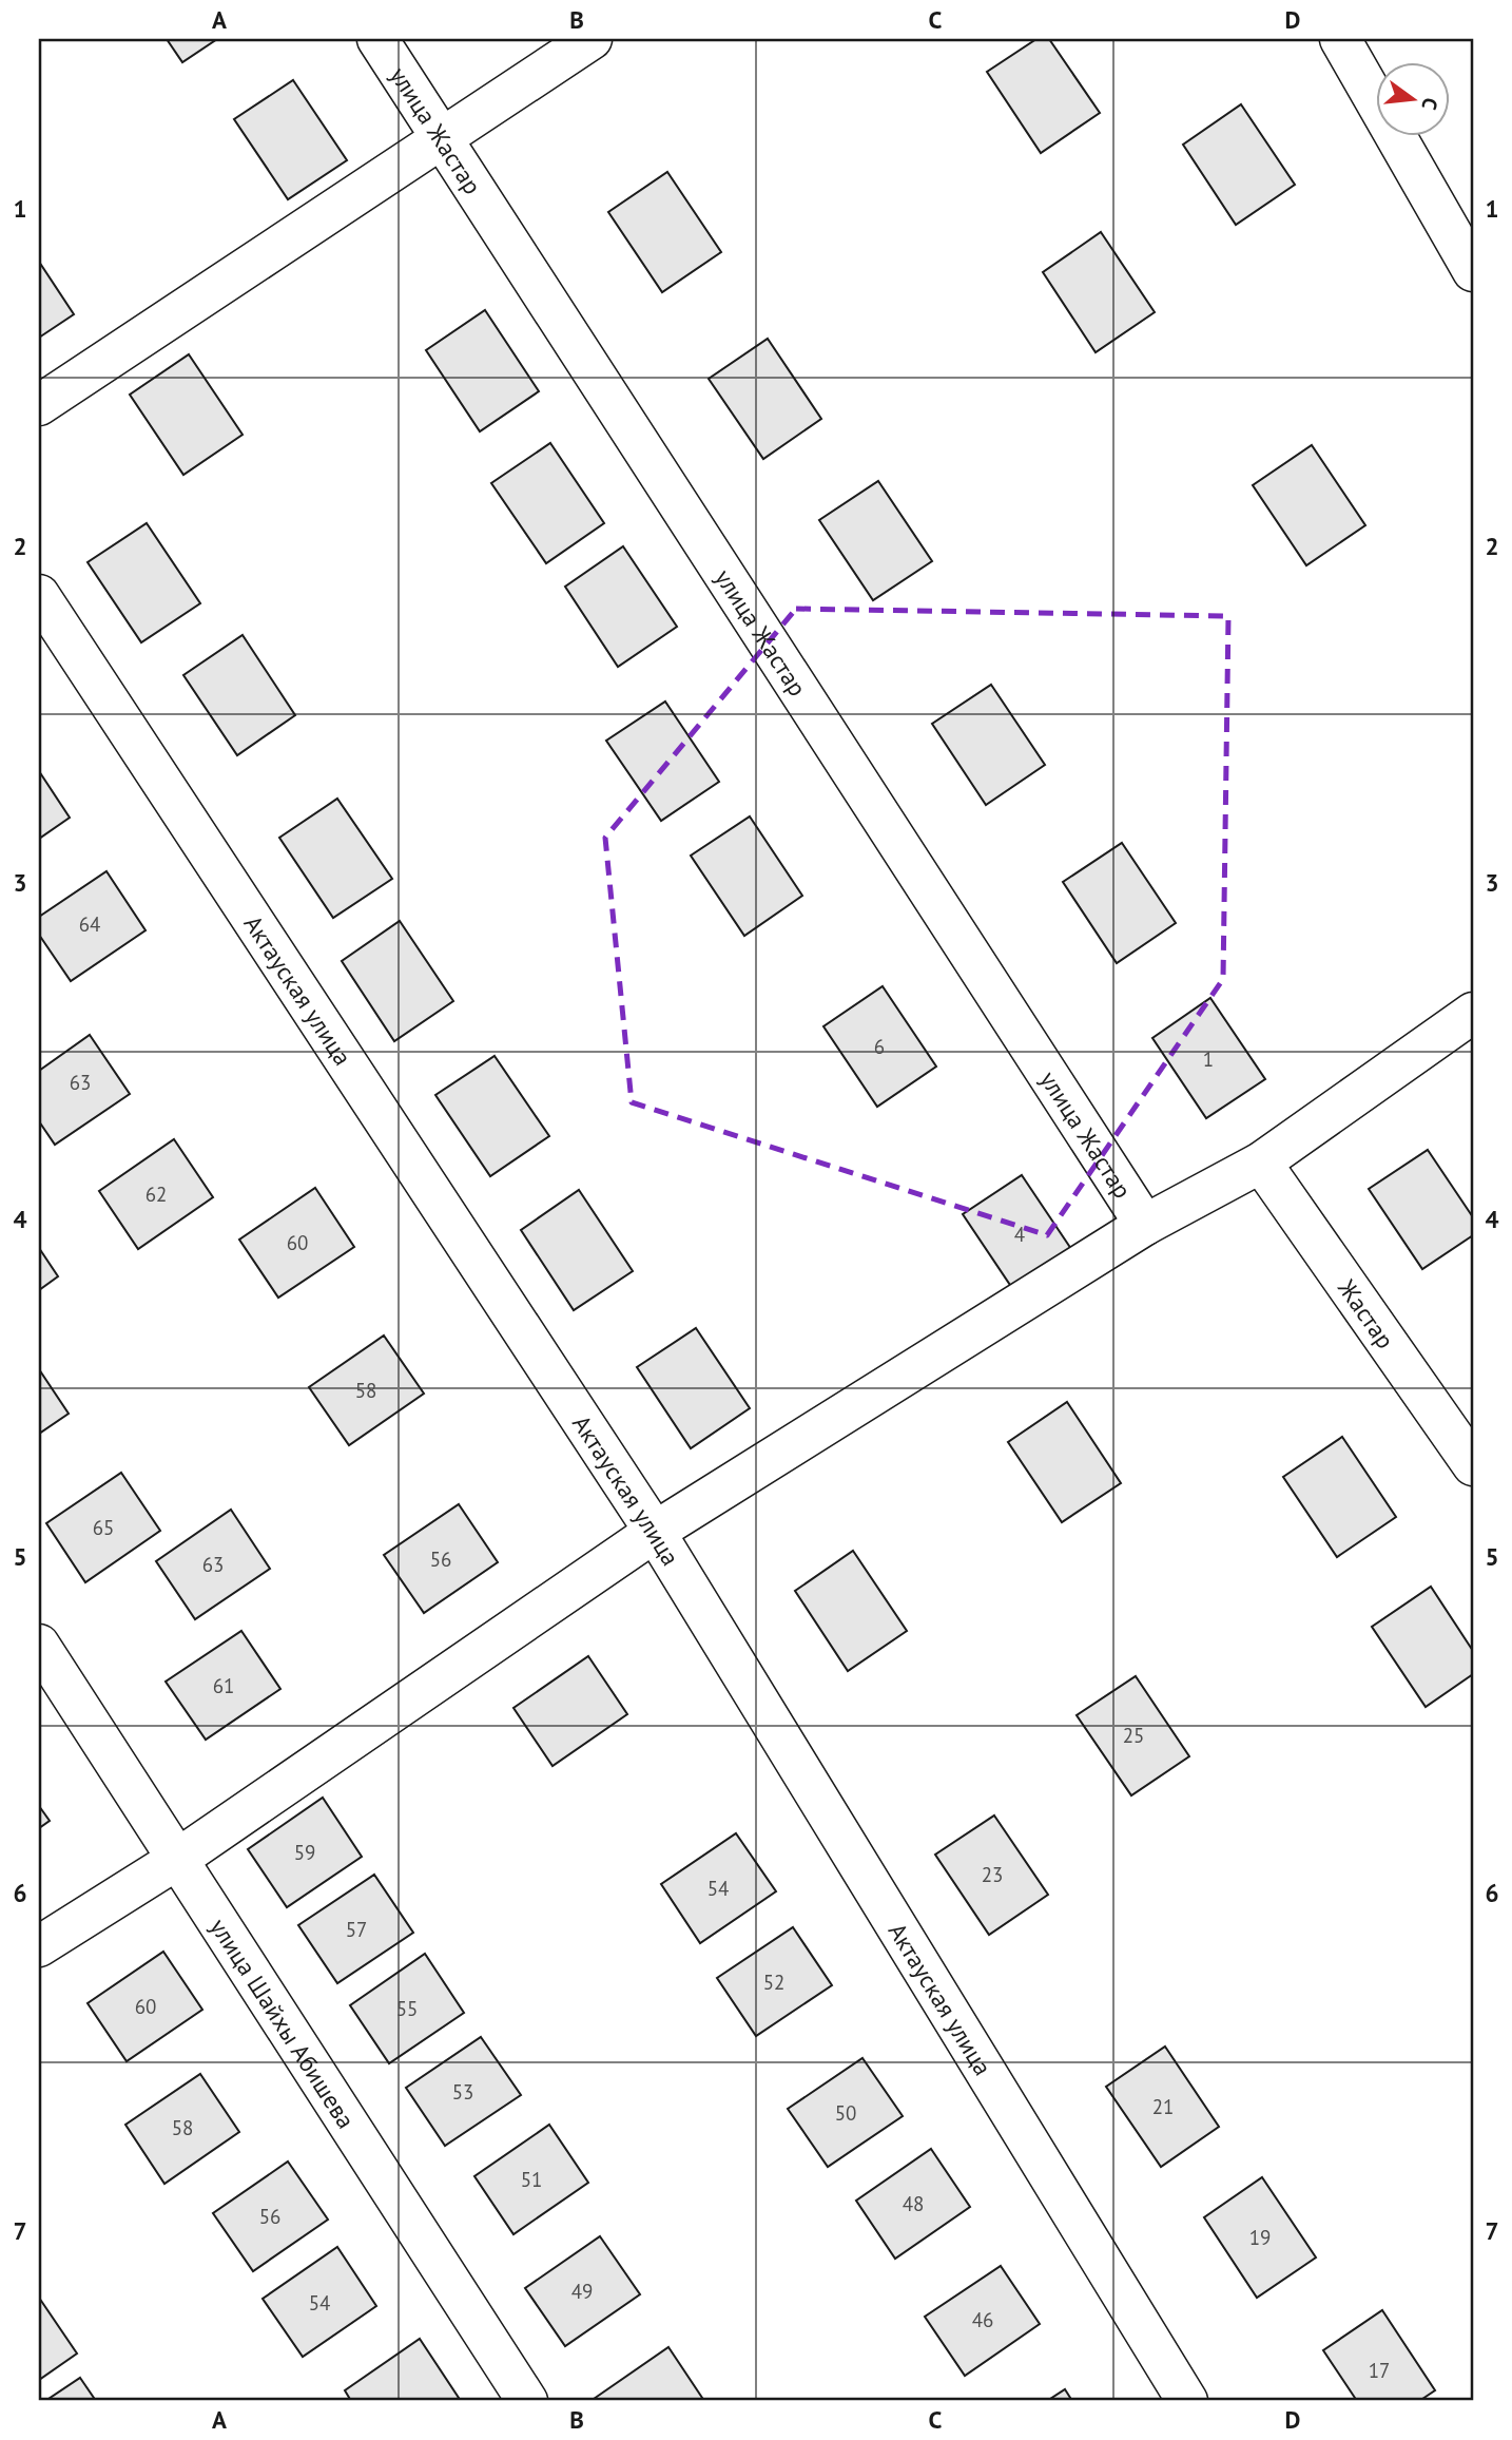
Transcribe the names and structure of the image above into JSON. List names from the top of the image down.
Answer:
{
  "streets": {
    "street": [
      "улица Жастар",
      "Актауская улица",
      "Жастар",
      "улица Шайхы Абишева"
    ]
  },
  "house_numbers": [
    "64",
    "6",
    "1",
    "63",
    "62",
    "4",
    "60",
    "58",
    "65",
    "56",
    "63",
    "61",
    "25",
    "59",
    "23",
    "54",
    "57",
    "52",
    "60",
    "55",
    "53",
    "21",
    "50",
    "58",
    "51",
    "48",
    "56",
    "19",
    "49",
    "54",
    "46",
    "17"
  ],
  "north": "right",
  "grid": {
    "columns": [
      "A",
      "B",
      "C",
      "D"
    ],
    "rows": [
      "1",
      "2",
      "3",
      "4",
      "5",
      "6",
      "7"
    ]
  }
}
